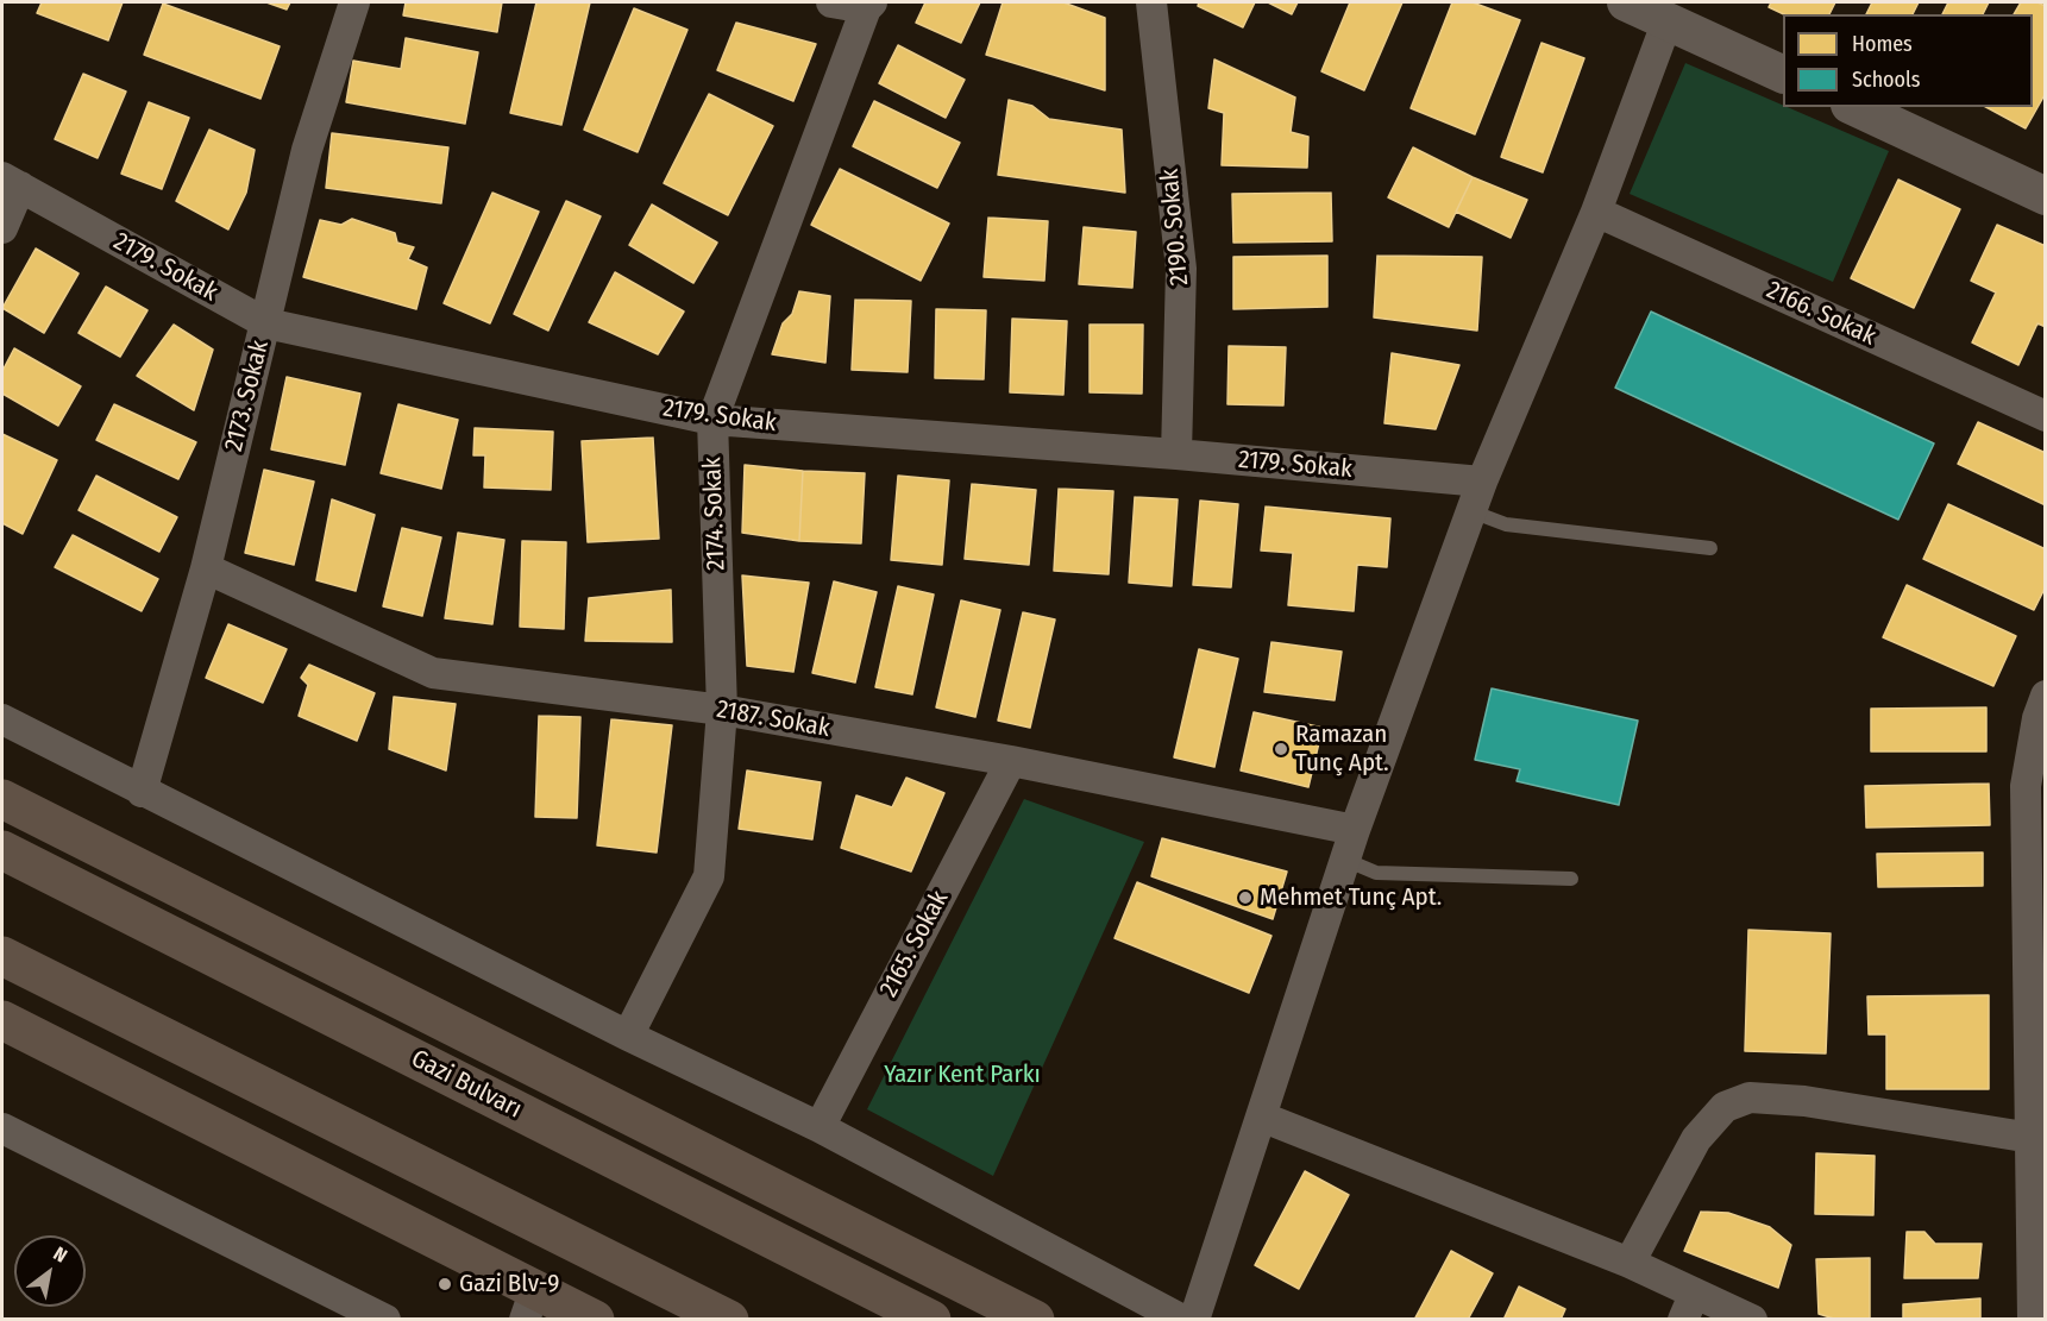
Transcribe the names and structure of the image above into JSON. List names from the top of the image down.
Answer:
{
  "streets": {
    "highway": ["Gazi Bulvarı"],
    "street": [
      "2190. Sokak",
      "2179. Sokak",
      "2166. Sokak",
      "2173. Sokak",
      "2174. Sokak",
      "2187. Sokak",
      "2165. Sokak"
    ]
  },
  "crossings": [
    ["2190. Sokak", "2179. Sokak"],
    ["2179. Sokak", "2173. Sokak"],
    ["2179. Sokak", "2174. Sokak"],
    ["2173. Sokak", "2187. Sokak"],
    ["2174. Sokak", "2187. Sokak"],
    ["2187. Sokak", "2165. Sokak"]
  ],
  "parks": ["Yazır Kent Parkı"],
  "places": ["Ramazan Tunç Apt.", "Mehmet Tunç Apt.", "Gazi̇ Blv-9"],
  "legend": ["Homes", "Schools"],
  "north": "top right"
}
